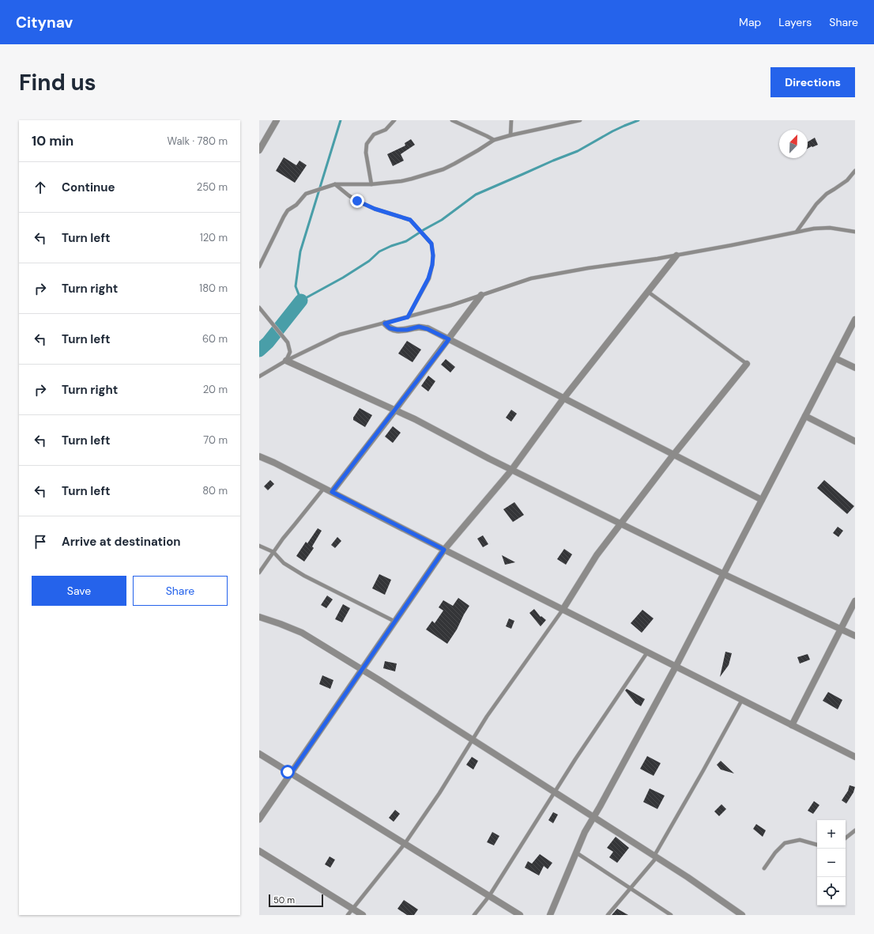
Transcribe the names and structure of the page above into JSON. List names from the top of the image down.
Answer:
{
  "scale_bar": "50 m",
  "north": "top right",
  "page": {
    "header": "Citynav",
    "nav": ["Map", "Layers", "Share"],
    "buttons": [
      "Directions",
      ["Save", "Share"]
    ],
    "title": "Find us",
    "heading": ["10 min", "Walk · 780 m"],
    "list": [
      ["Continue", "250 m"],
      ["Turn left", "120 m"],
      ["Turn right", "180 m"],
      ["Turn left", "60 m"],
      ["Turn right", "20 m"],
      ["Turn left", "70 m"],
      ["Turn left", "80 m"],
      "Arrive at destination"
    ],
    "map_buttons": ["+", "−"],
    "scale": "50 m"
  }
}
